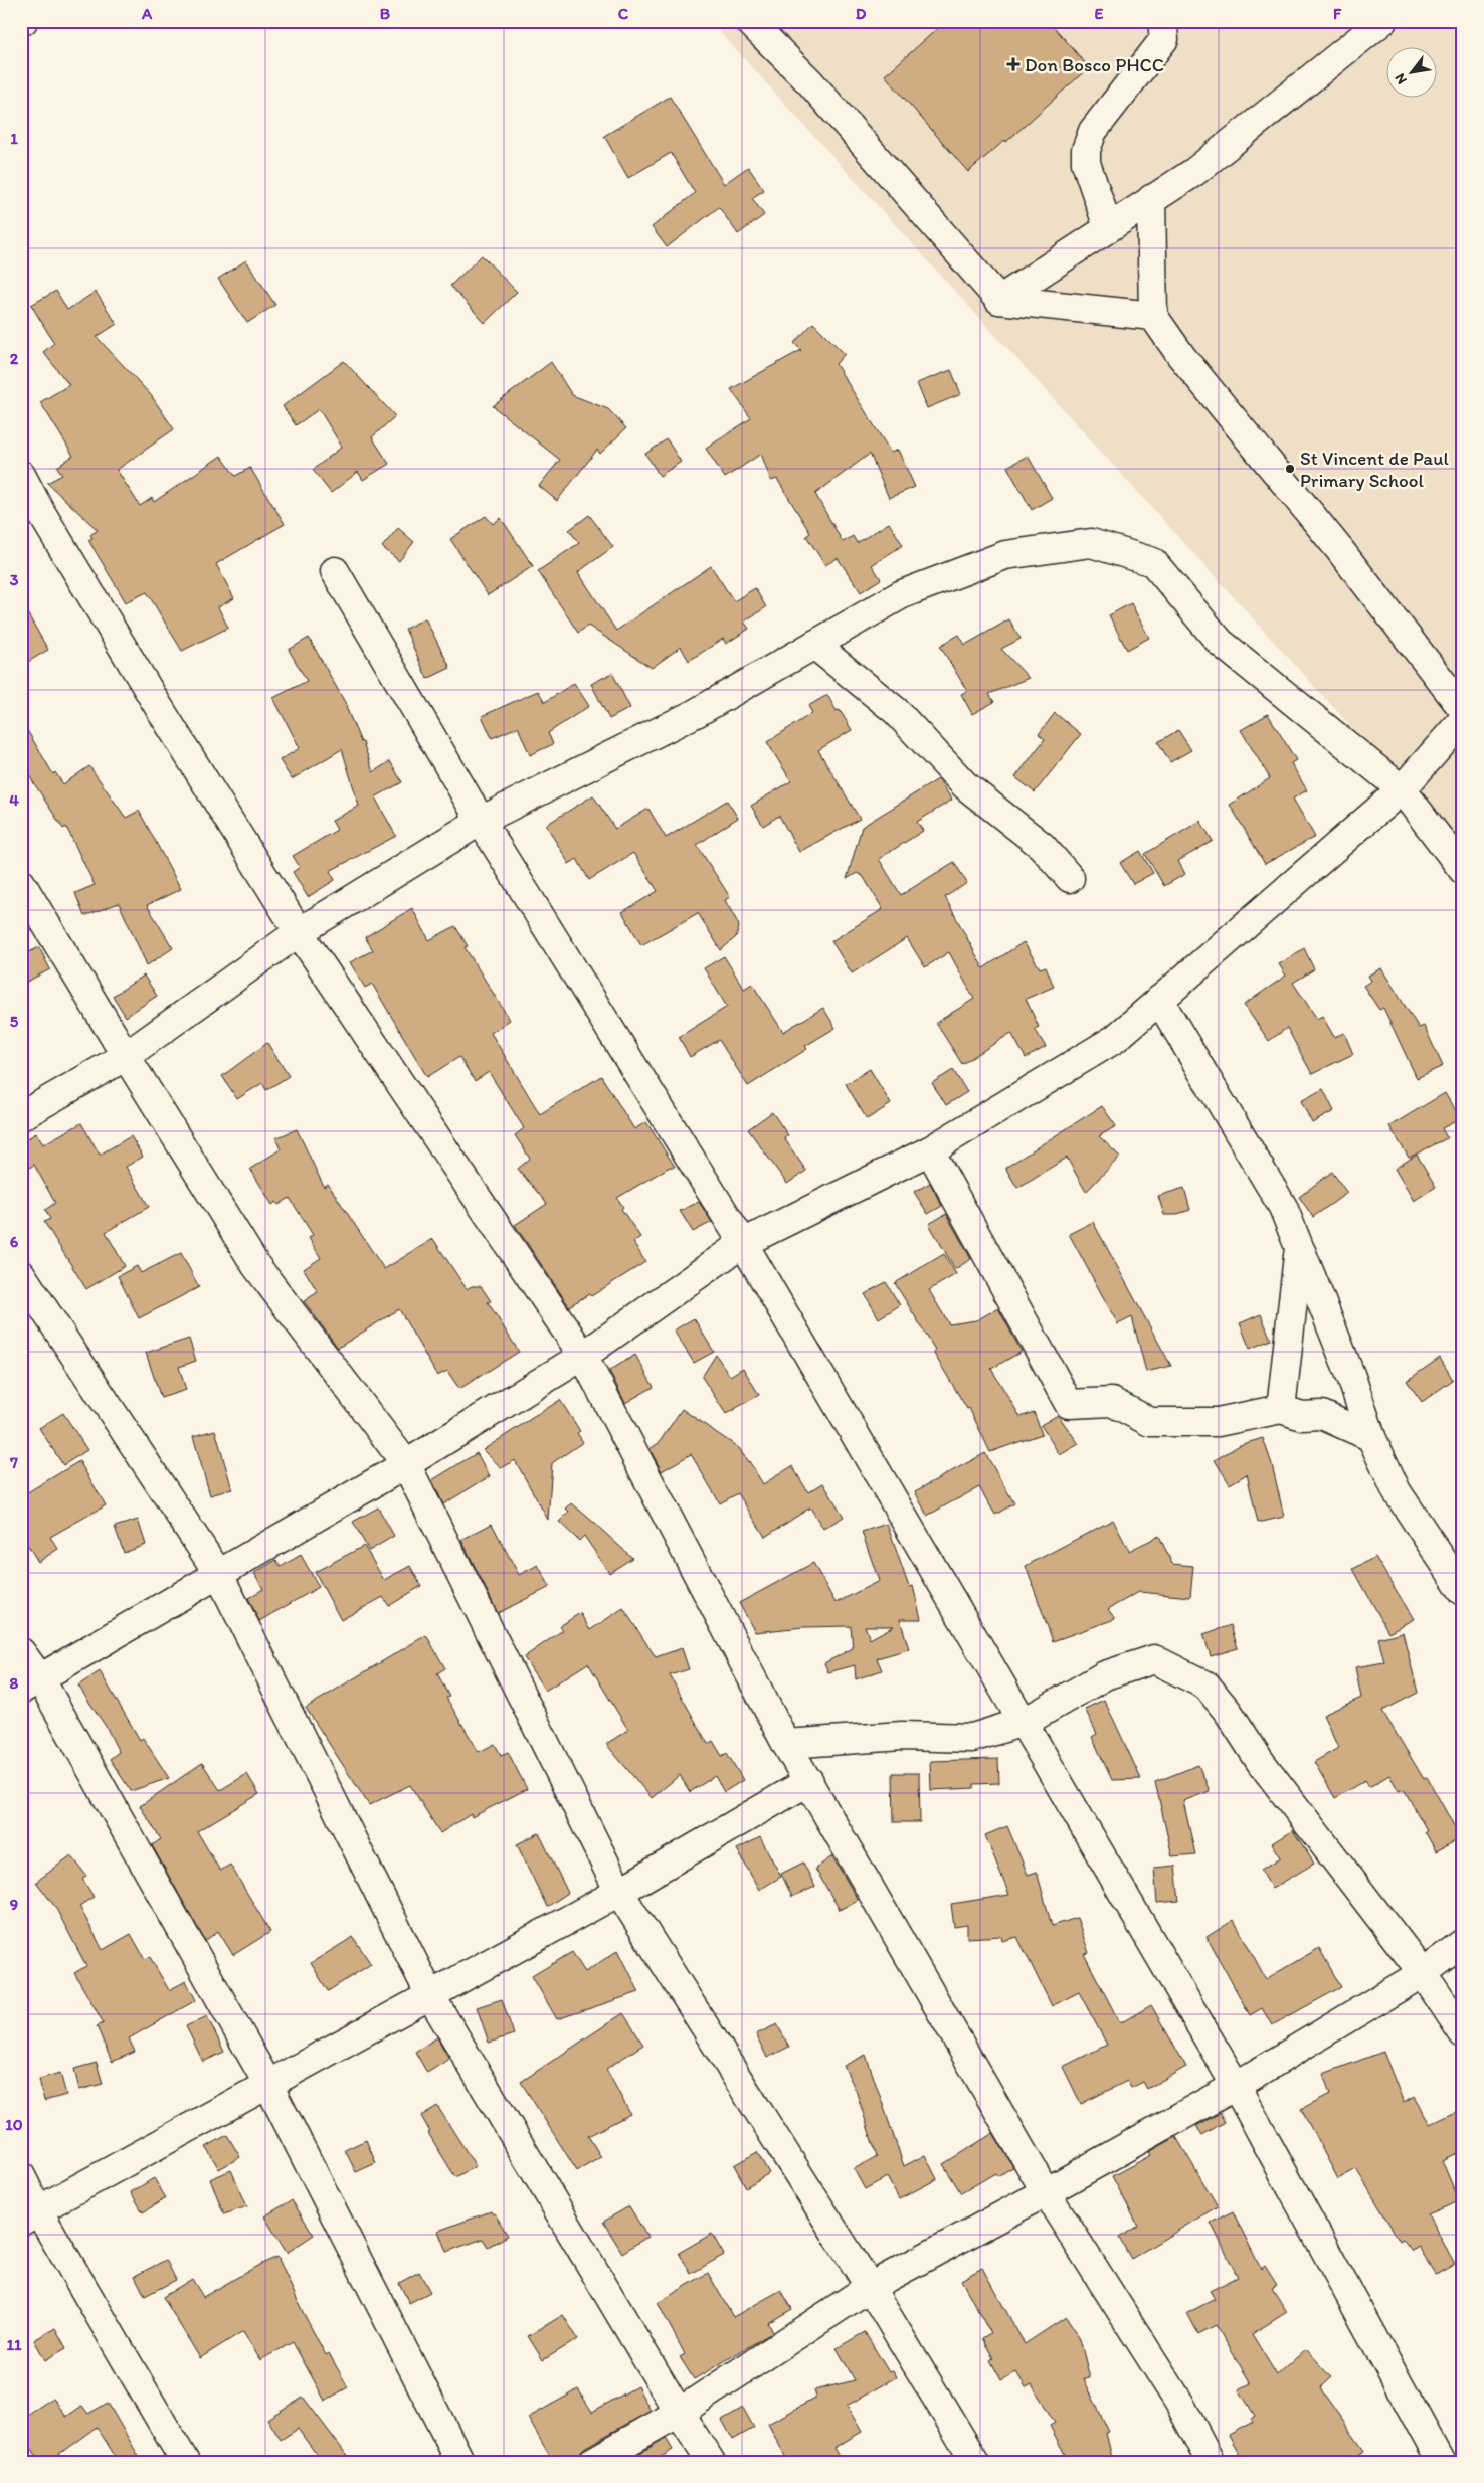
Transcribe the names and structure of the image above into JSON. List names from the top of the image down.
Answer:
{
  "places": {
    "health": ["Don Bosco PHCC"],
    "other": ["St Vincent de Paul Primary School"]
  },
  "north": "bottom left",
  "grid": {
    "columns": [
      "A",
      "B",
      "C",
      "D",
      "E",
      "F"
    ],
    "rows": [
      "1",
      "2",
      "3",
      "4",
      "5",
      "6",
      "7",
      "8",
      "9",
      "10",
      "11"
    ]
  }
}
